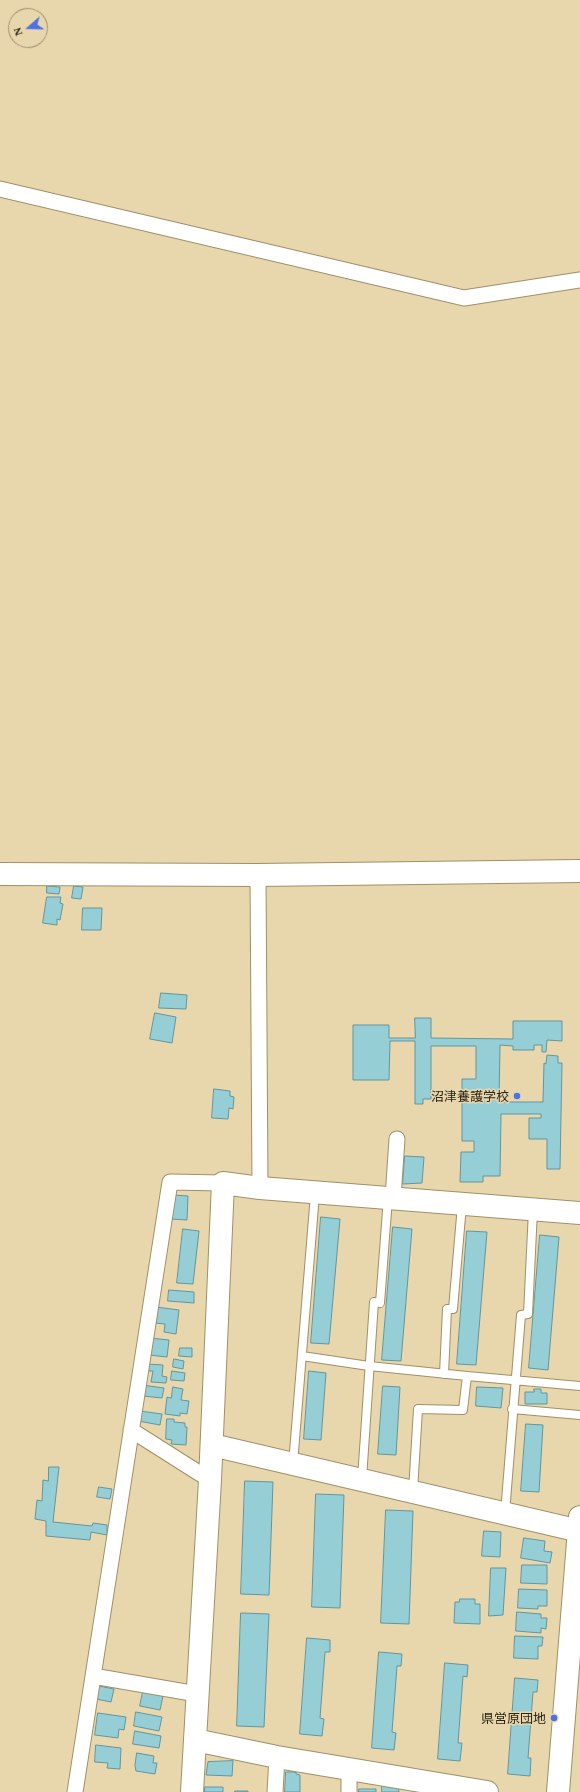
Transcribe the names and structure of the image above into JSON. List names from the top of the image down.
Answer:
{
  "places": ["沼津養護学校", "県営原団地"],
  "north": "left"
}
